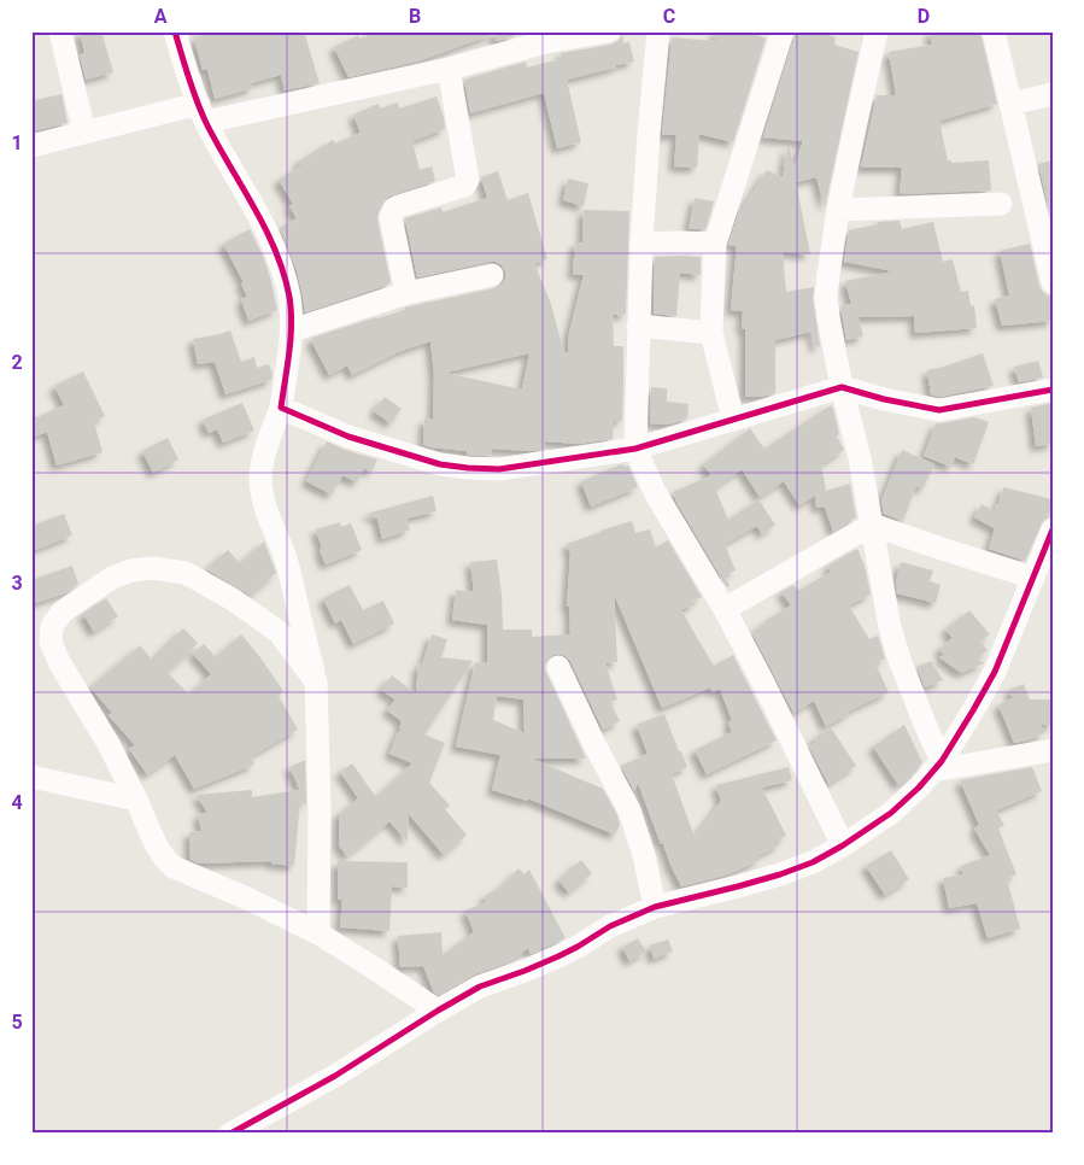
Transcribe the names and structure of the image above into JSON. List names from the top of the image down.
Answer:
{
  "grid": {
    "columns": [
      "A",
      "B",
      "C",
      "D"
    ],
    "rows": [
      "1",
      "2",
      "3",
      "4",
      "5"
    ]
  }
}
